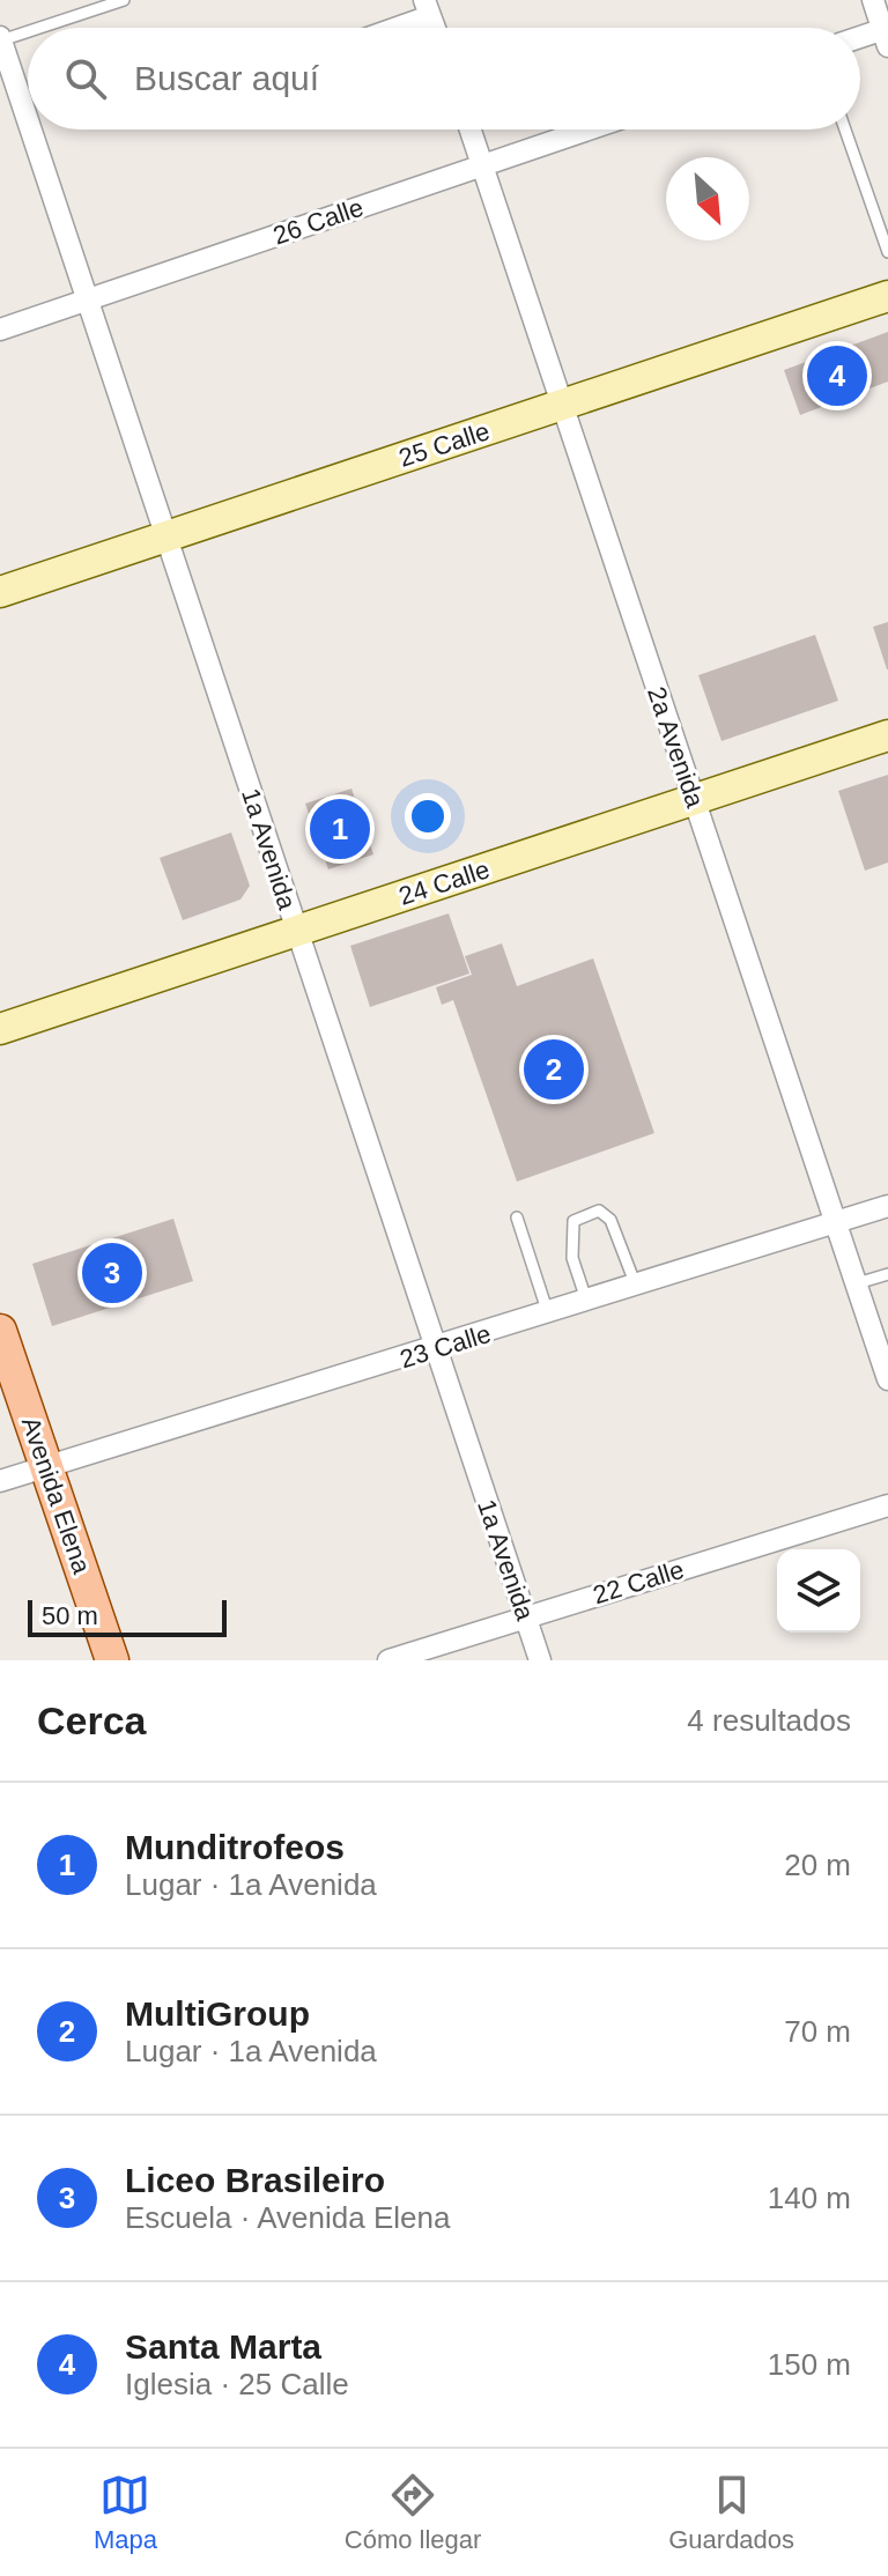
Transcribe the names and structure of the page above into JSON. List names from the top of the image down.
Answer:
{
  "streets": {
    "main road": ["25 Calle", "24 Calle", "Avenida Elena"],
    "street": [
      "26 Calle",
      "2a Avenida",
      "1a Avenida",
      "23 Calle",
      "22 Calle"
    ]
  },
  "crossings": [
    ["26 Calle", "2a Avenida"],
    ["26 Calle", "1a Avenida"],
    ["25 Calle", "2a Avenida"],
    ["25 Calle", "1a Avenida"],
    ["2a Avenida", "24 Calle"],
    ["2a Avenida", "23 Calle"],
    ["1a Avenida", "24 Calle"],
    ["1a Avenida", "23 Calle"],
    ["1a Avenida", "22 Calle"],
    ["23 Calle", "Avenida Elena"]
  ],
  "scale_bar": "50 m",
  "north": "bottom right",
  "page": {
    "search": "Buscar aquí",
    "pins": [
      "4",
      "1",
      "2",
      "3"
    ],
    "scale": "50 m",
    "heading": ["Cerca", "4 resultados"],
    "list": [
      {
        "mark": "1",
        "name": "Munditrofeos",
        "note": "Lugar · 1a Avenida",
        "value": "20 m"
      },
      {
        "mark": "2",
        "name": "MultiGroup",
        "note": "Lugar · 1a Avenida",
        "value": "70 m"
      },
      {
        "mark": "3",
        "name": "Liceo Brasileiro",
        "note": "Escuela · Avenida Elena",
        "value": "140 m"
      },
      {
        "mark": "4",
        "name": "Santa Marta",
        "note": "Iglesia · 25 Calle",
        "value": "150 m"
      }
    ],
    "nav": ["Mapa", "Cómo llegar", "Guardados"]
  }
}
